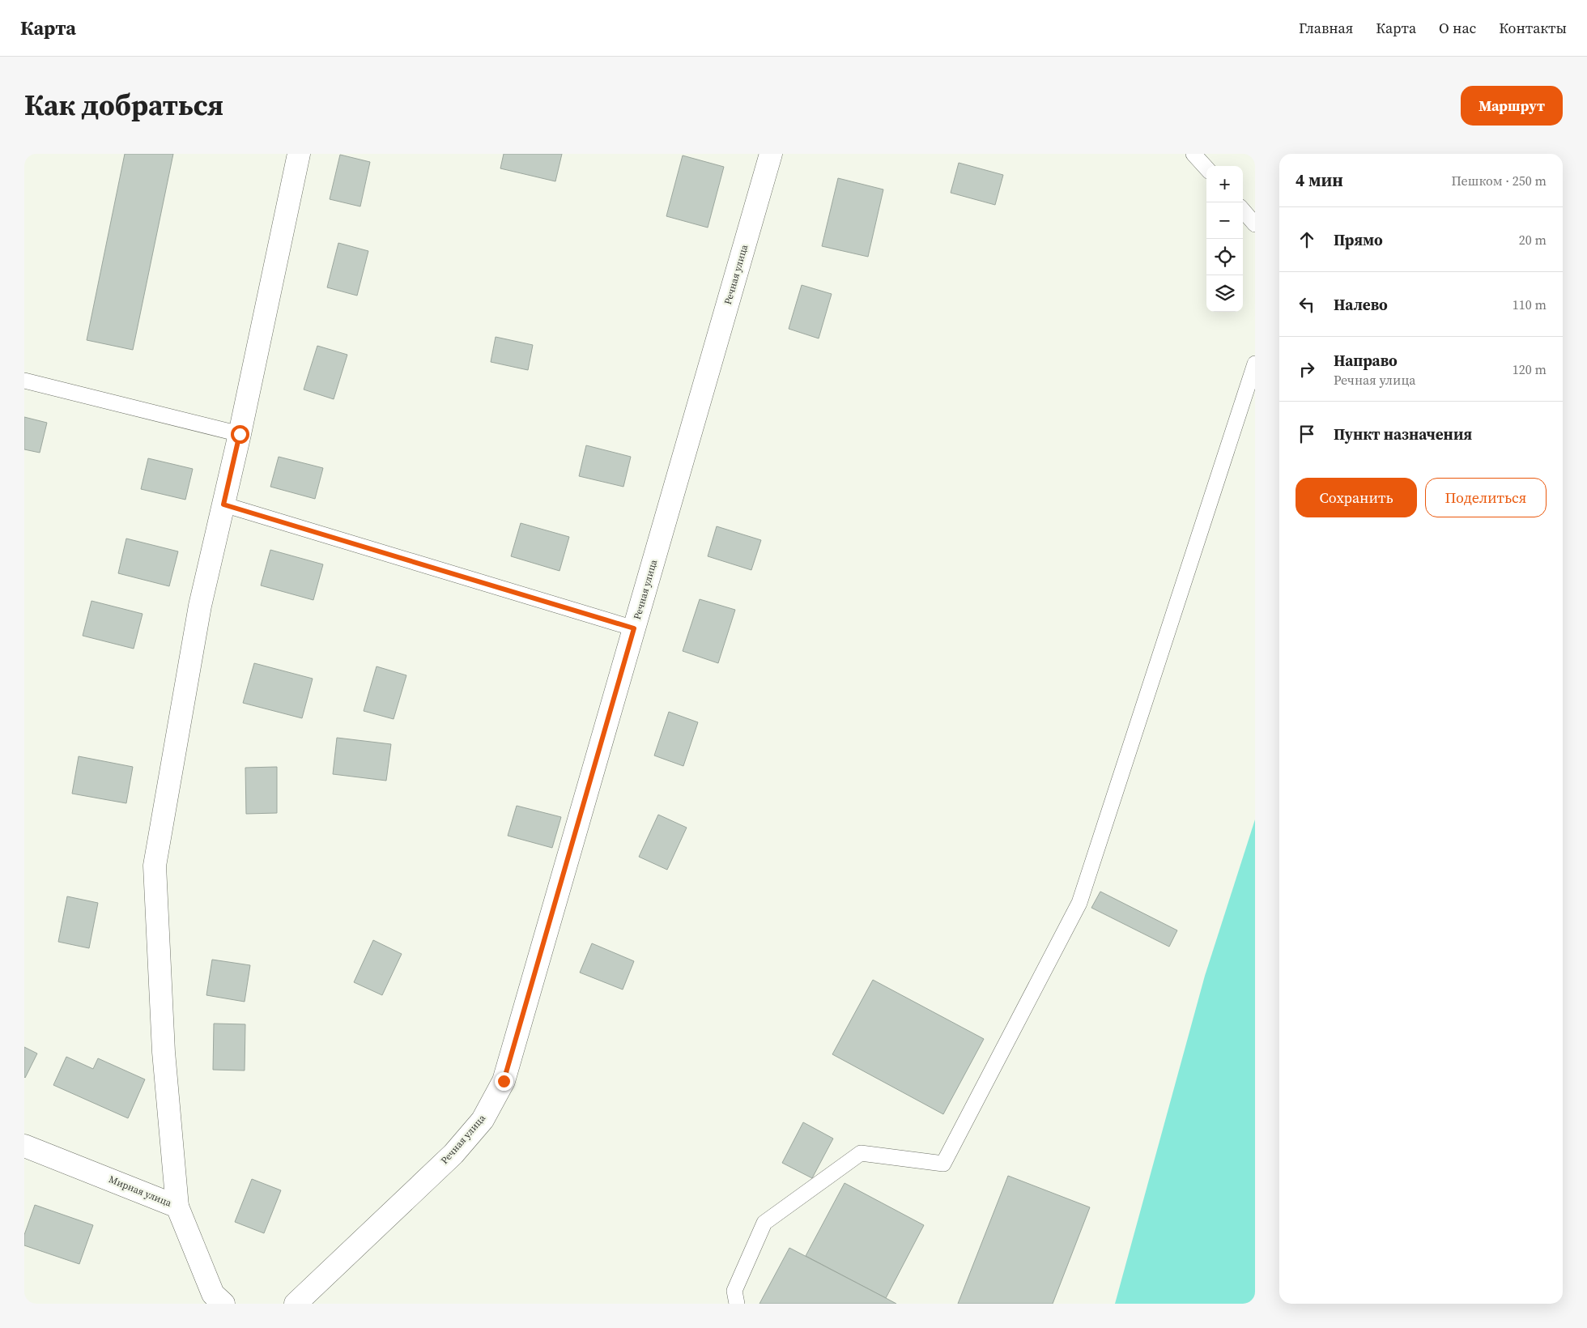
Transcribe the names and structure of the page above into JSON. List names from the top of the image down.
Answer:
{
  "streets": {
    "street": ["Речная улица", "Мирная улица"]
  },
  "page": {
    "header": "Карта",
    "nav": [
      "Главная",
      "Карта",
      "О нас",
      "Контакты"
    ],
    "title": "Как добраться",
    "buttons": [
      "Маршрут",
      ["Сохранить", "Поделиться"]
    ],
    "heading": ["4 мин", "Пешком · 250 m"],
    "map_buttons": ["+", "−"],
    "list": [
      ["Прямо", "20 m"],
      ["Налево", "110 m"],
      ["Направо", "Речная улица", "120 m"],
      "Пункт назначения"
    ]
  }
}
